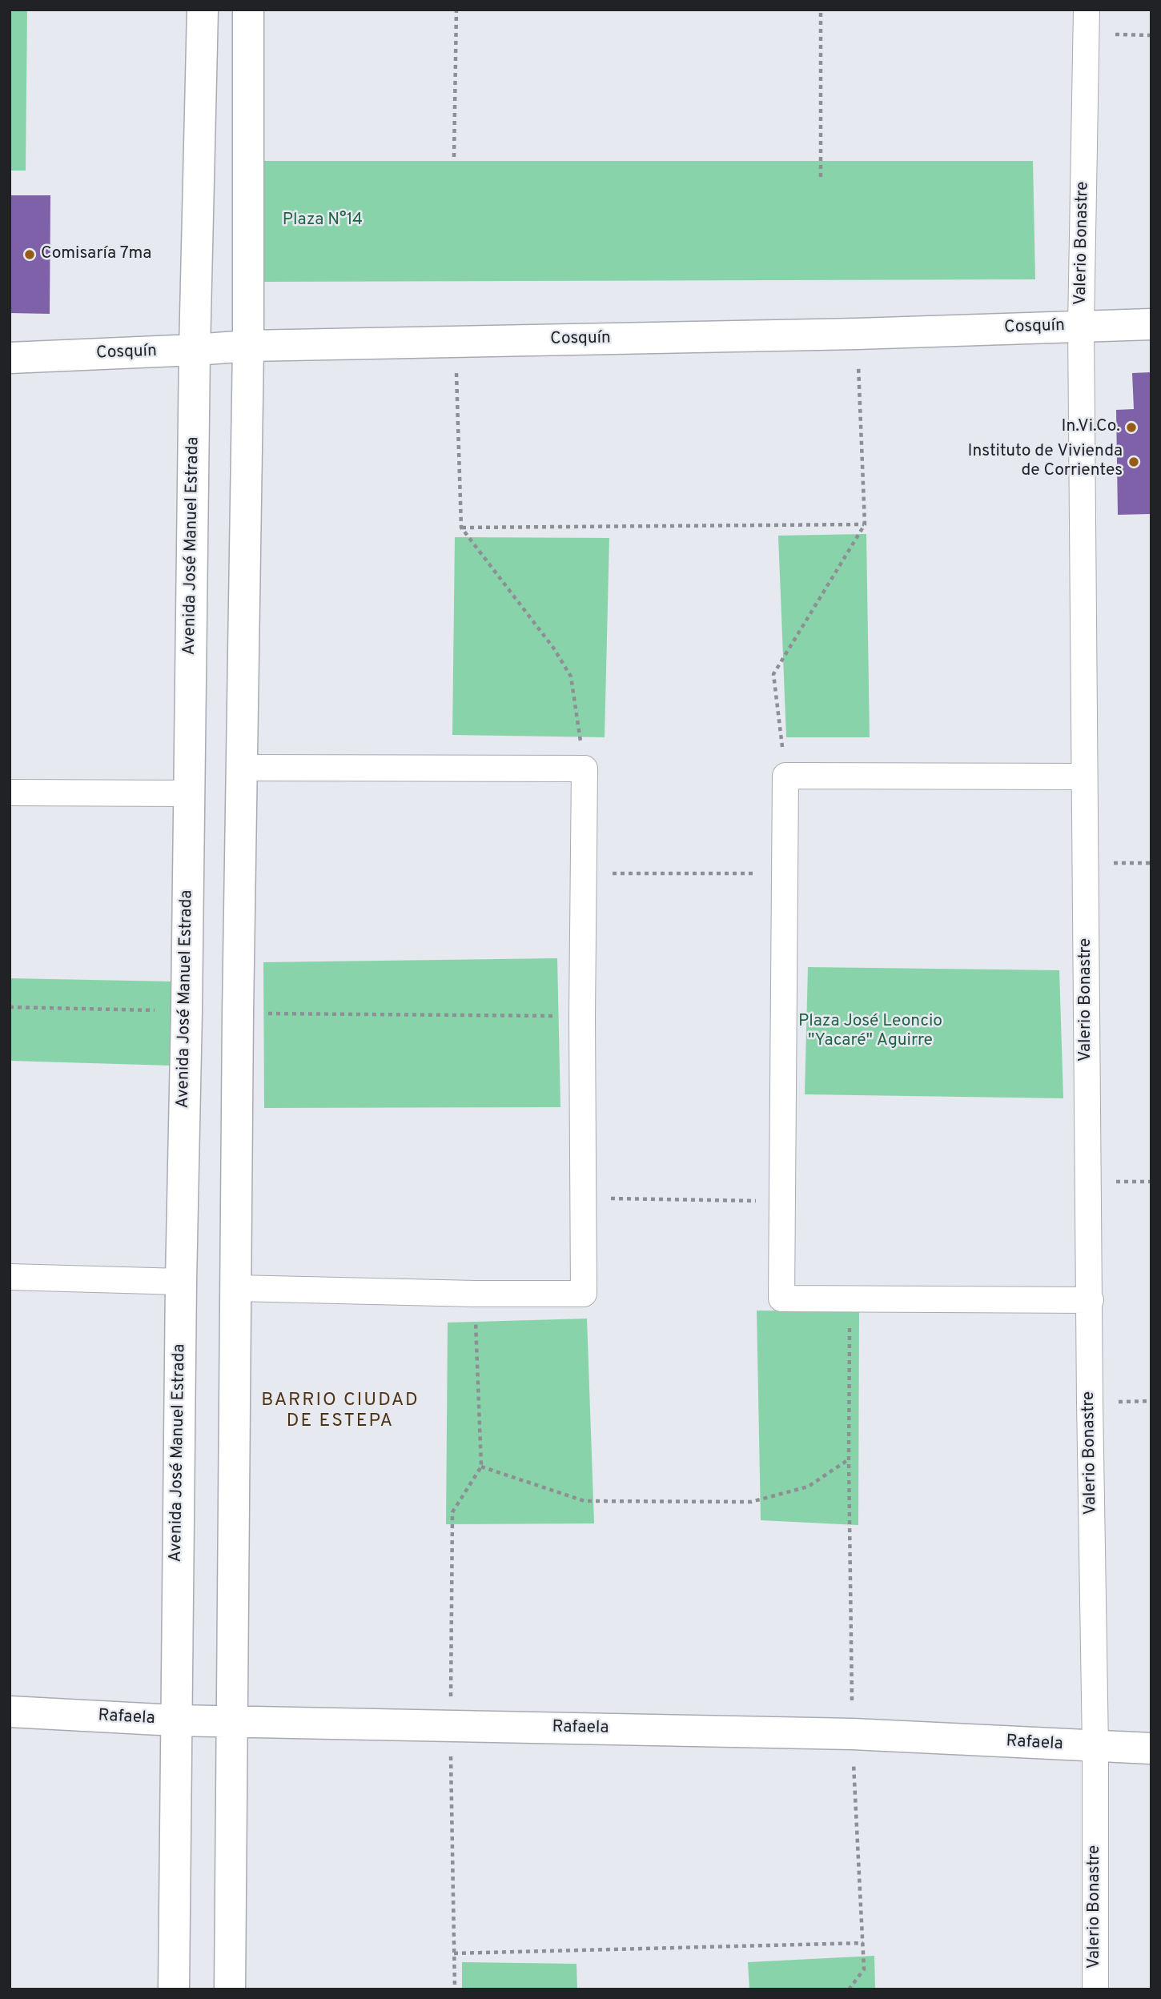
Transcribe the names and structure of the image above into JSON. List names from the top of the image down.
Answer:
{
  "streets": {
    "main road": ["Cosquín", "Avenida José Manuel Estrada", "Rafaela"],
    "street": ["Valerio Bonastre"]
  },
  "crossings": [
    ["Valerio Bonastre", "Cosquín"],
    ["Valerio Bonastre", "Rafaela"],
    ["Cosquín", "Avenida José Manuel Estrada"],
    ["Avenida José Manuel Estrada", "Rafaela"]
  ],
  "districts": ["BARRIO CIUDAD DE ESTEPA"],
  "parks": ["Plaza N°14", "Plaza José Leoncio \"Yacaré\" Aguirre"],
  "places": ["Comisaría 7ma", "In.Vi.Co.", "Instituto de Vivienda de Corrientes"]
}
